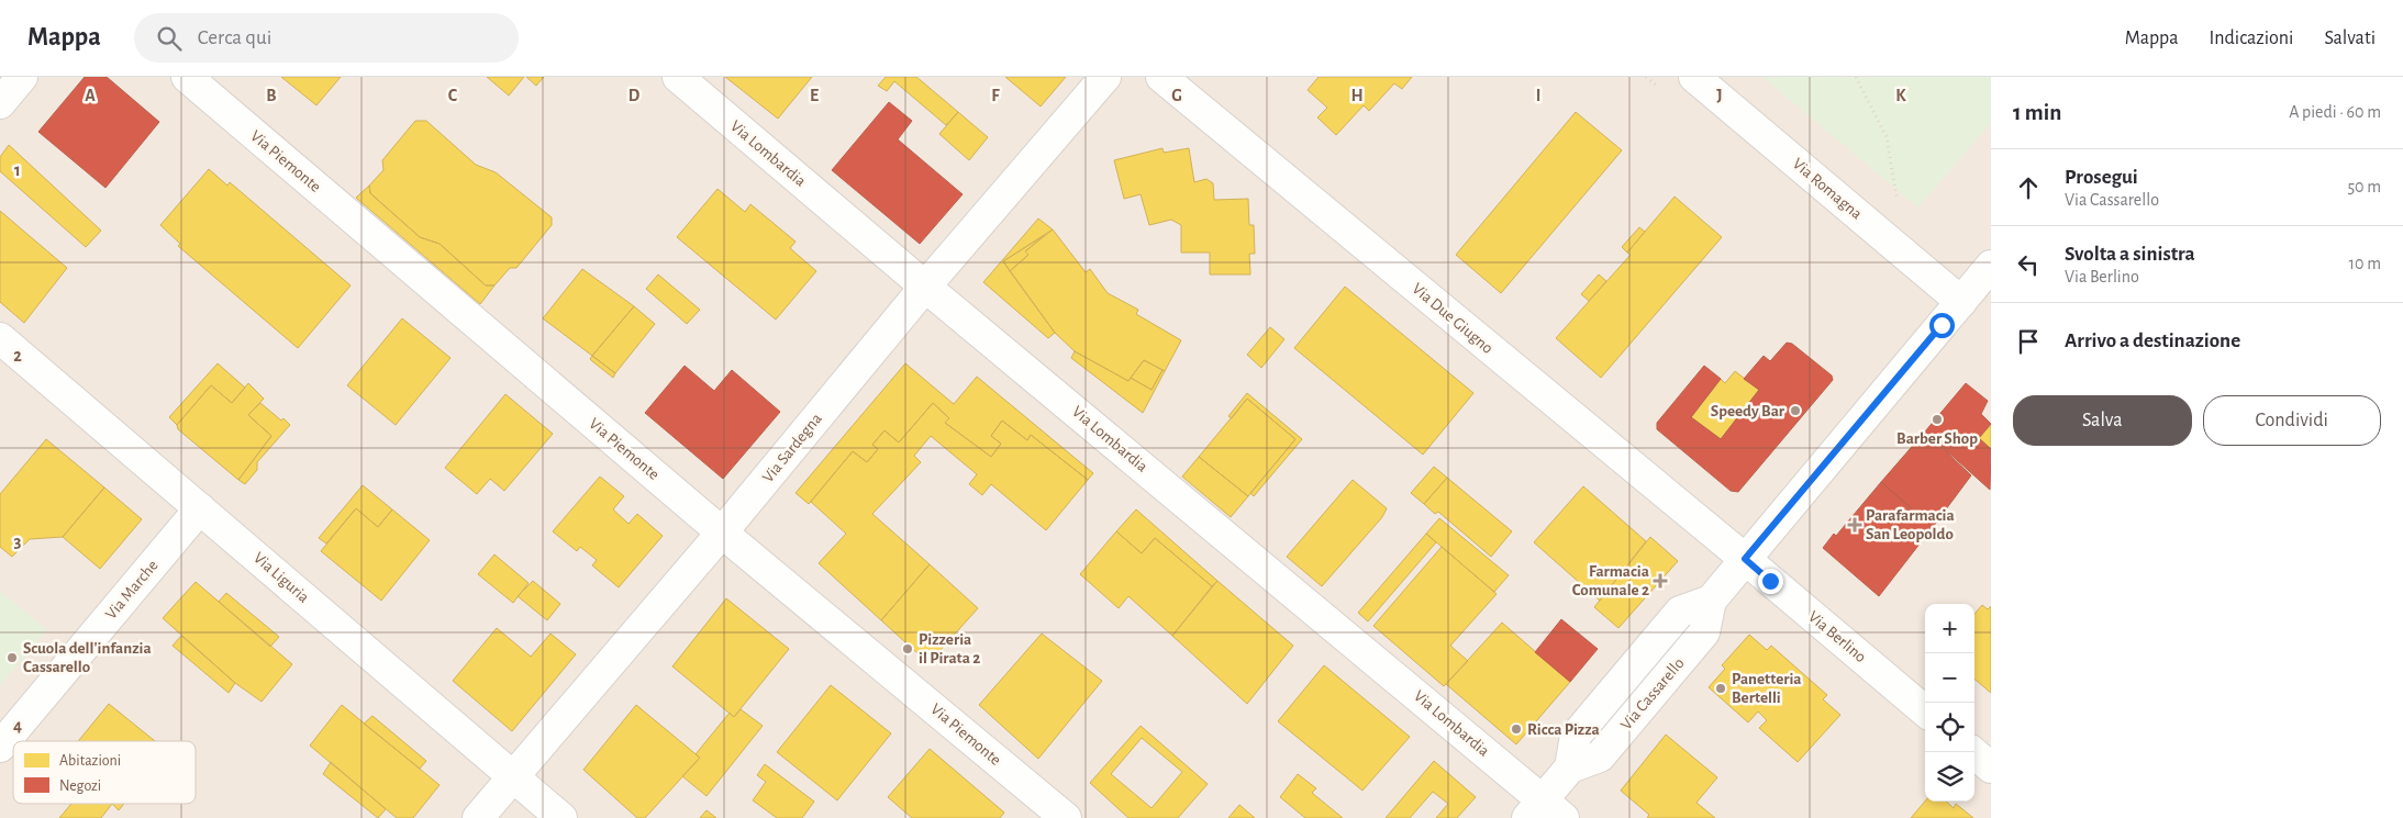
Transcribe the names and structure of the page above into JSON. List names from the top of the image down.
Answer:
{
  "streets": {
    "street": [
      "Via Lombardia",
      "Via Piemonte",
      "Via Romagna",
      "Via Due Giugno",
      "Via Sardegna",
      "Via Liguria",
      "Via Marche",
      "Via Berlino",
      "Via Cassarello"
    ]
  },
  "crossings": [
    ["Via Lombardia", "Via Sardegna"],
    ["Via Lombardia", "Via Cassarello"],
    ["Via Piemonte", "Via Sardegna"],
    ["Via Romagna", "Via Cassarello"],
    ["Via Due Giugno", "Via Berlino"],
    ["Via Due Giugno", "Via Cassarello"],
    ["Via Sardegna", "Via Liguria"],
    ["Via Liguria", "Via Marche"],
    ["Via Berlino", "Via Cassarello"]
  ],
  "places": {
    "other": [
      "Speedy Bar",
      "Barber Shop",
      "Pizzeria il Pirata 2",
      "Scuola dell'infanzia Cassarello",
      "Panetteria Bertelli",
      "Ricca Pizza"
    ],
    "health": ["Parafarmacia San Leopoldo", "Farmacia Comunale 2"]
  },
  "legend": ["Abitazioni", "Negozi"],
  "page": {
    "header": "Mappa",
    "search": "Cerca qui",
    "nav": ["Mappa", "Indicazioni", "Salvati"],
    "heading": ["1 min", "A piedi · 60 m"],
    "list": [
      ["Prosegui", "Via Cassarello", "50 m"],
      ["Svolta a sinistra", "Via Berlino", "10 m"],
      "Arrivo a destinazione"
    ],
    "buttons": ["Salva", "Condividi"],
    "map_buttons": ["+", "−"]
  },
  "grid": {
    "columns": [
      "A",
      "B",
      "C",
      "D",
      "E",
      "F",
      "G",
      "H",
      "I",
      "J",
      "K"
    ],
    "rows": [
      "1",
      "2",
      "3",
      "4"
    ]
  }
}
